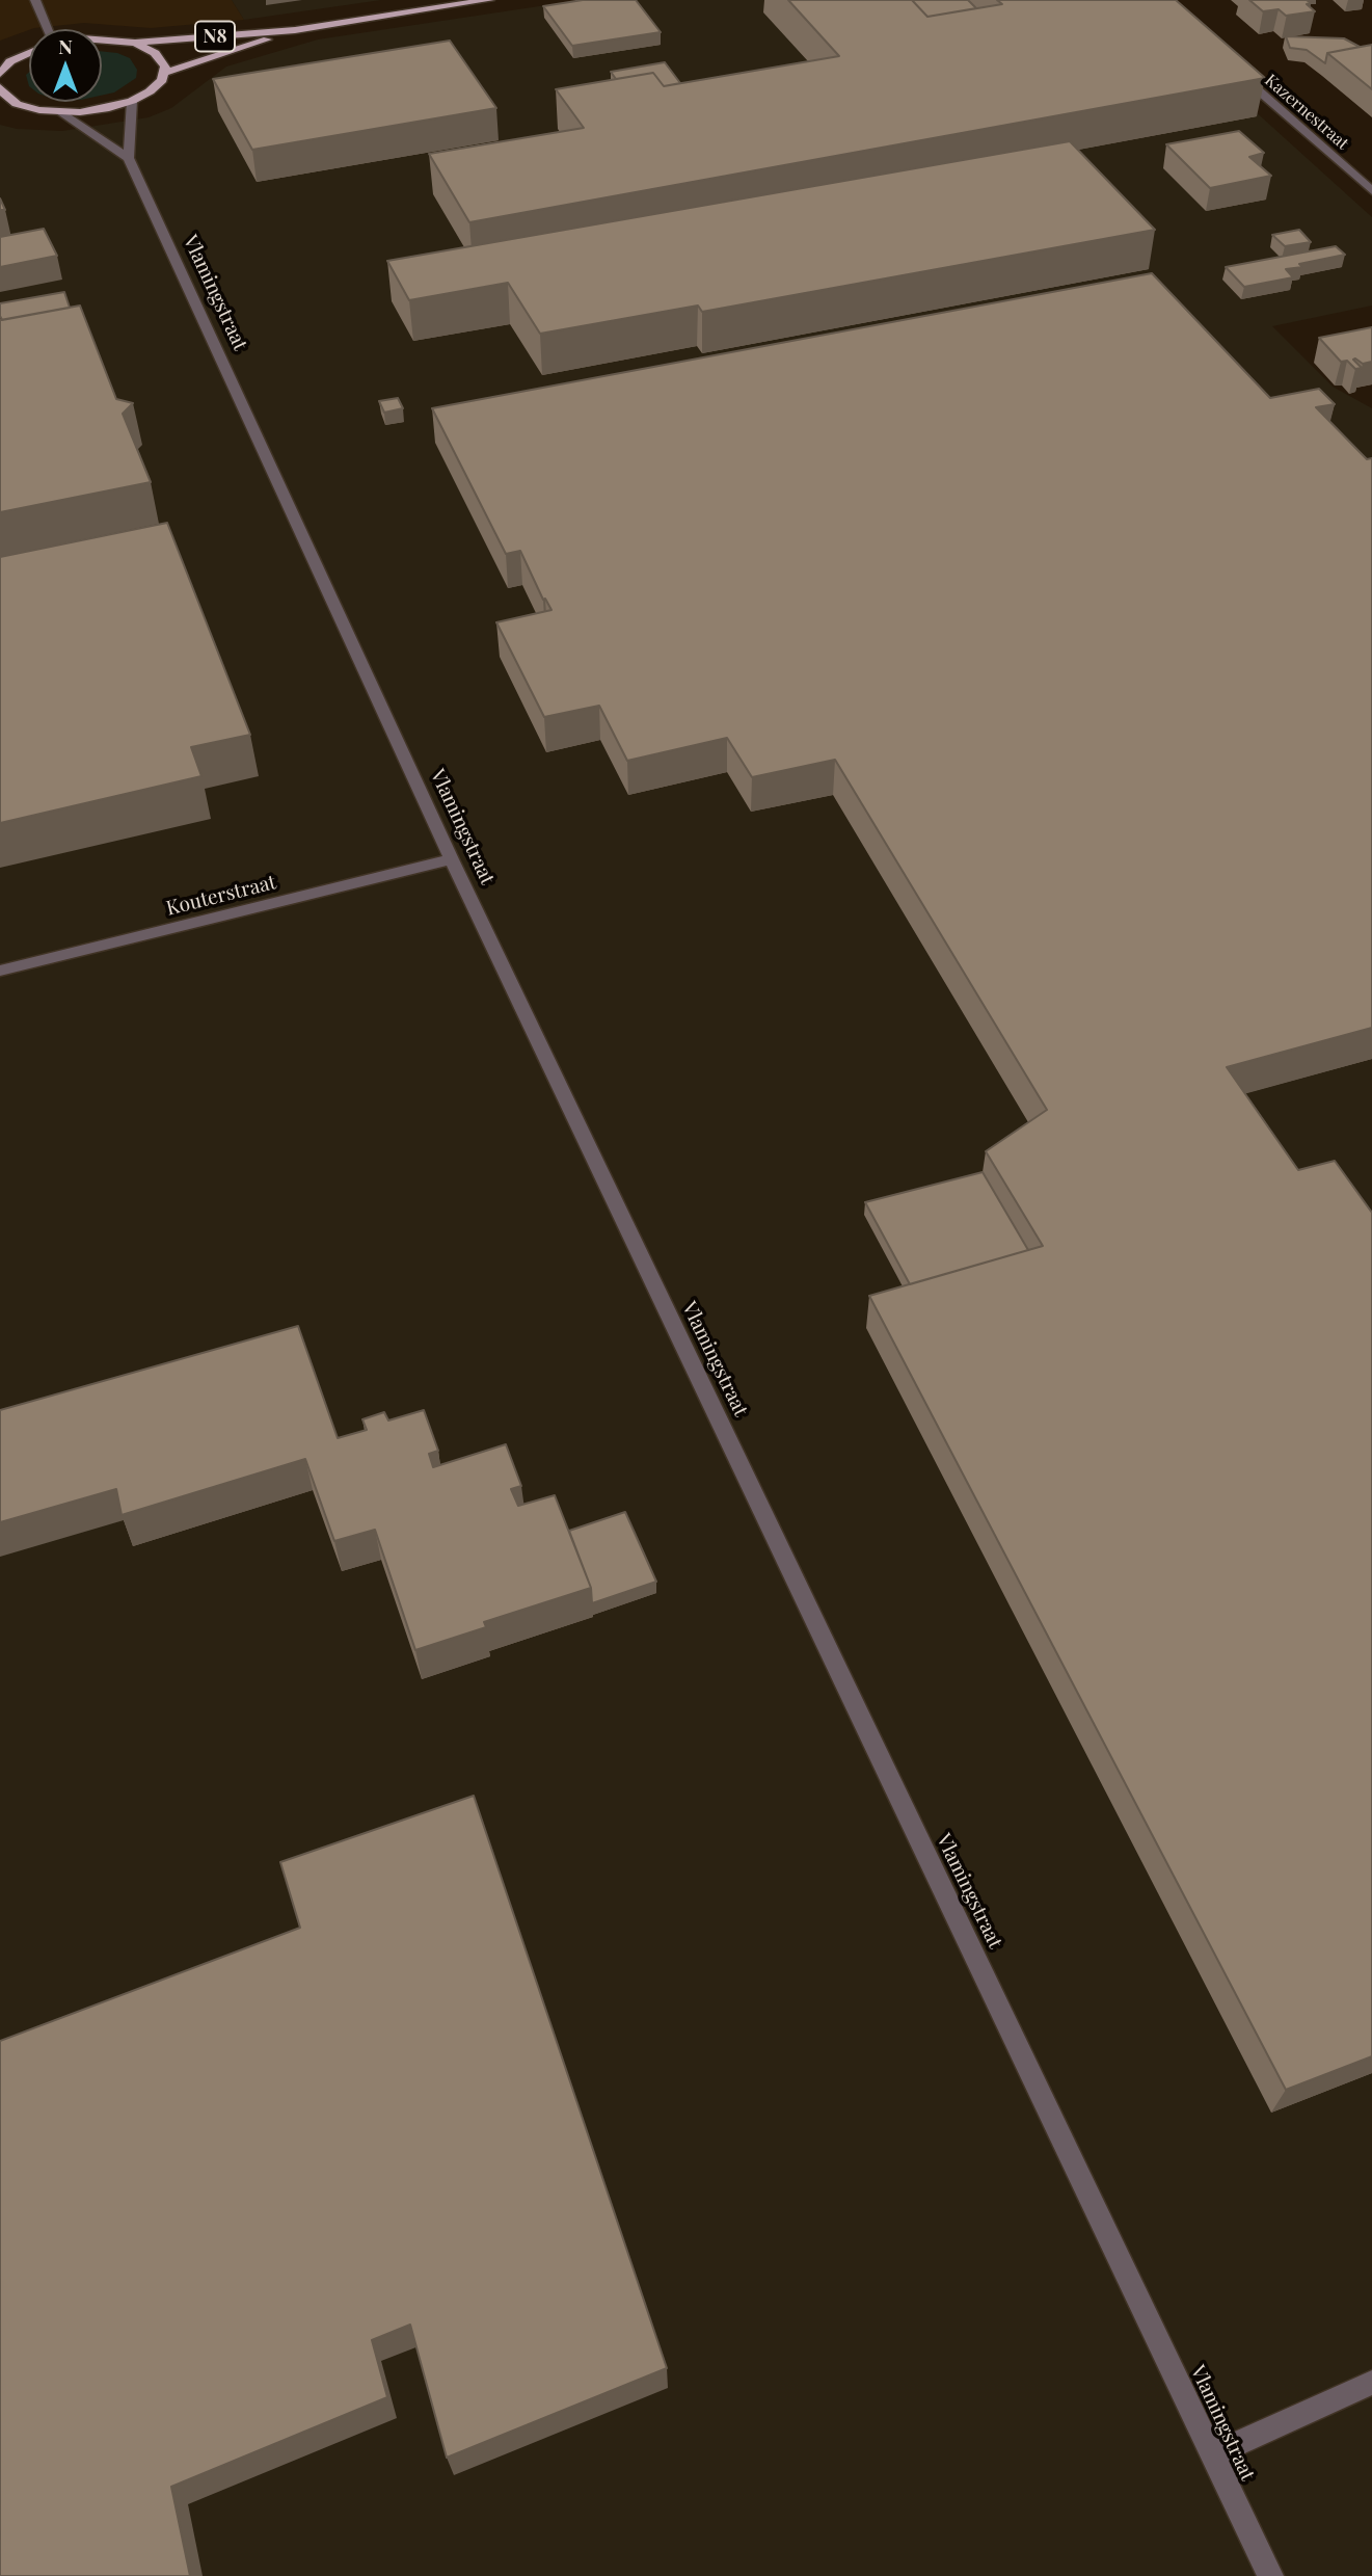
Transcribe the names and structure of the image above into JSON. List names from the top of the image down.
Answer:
{
  "streets": {
    "main road": ["N8"],
    "street": ["Kazernestraat", "Vlamingstraat", "Kouterstraat"]
  },
  "crossings": [
    ["Vlamingstraat", "Kouterstraat"]
  ],
  "north": "top"
}
